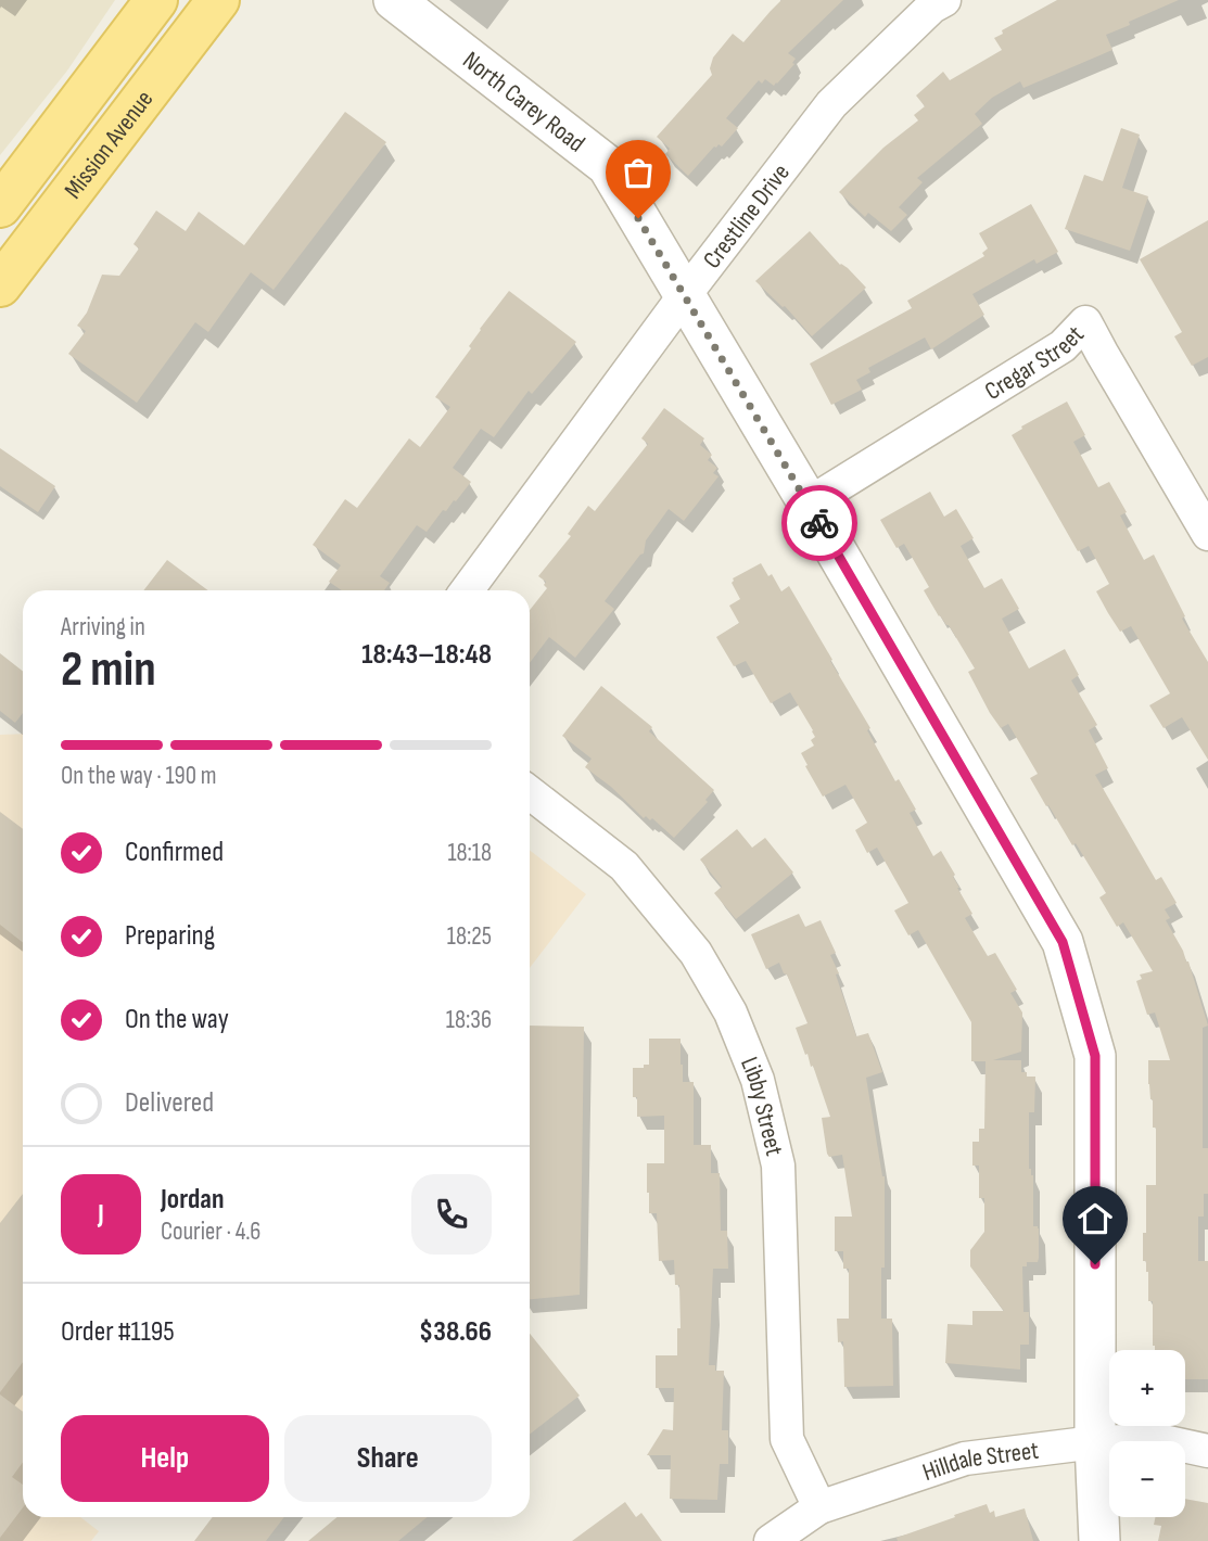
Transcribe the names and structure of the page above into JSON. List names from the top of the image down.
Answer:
{
  "streets": {
    "main road": ["Mission Avenue"],
    "street": [
      "North Carey Road",
      "Crestline Drive",
      "Cregar Street",
      "Libby Street",
      "Hilldale Street"
    ]
  },
  "crossings": [
    ["North Carey Road", "Crestline Drive"],
    ["North Carey Road", "Cregar Street"],
    ["North Carey Road", "Hilldale Street"],
    ["Libby Street", "Hilldale Street"]
  ],
  "page": {
    "heading": ["2 min", "Arriving in", "18:43–18:48"],
    "panel": [
      "Jordan",
      "Courier · 4.6",
      "Order #1195",
      "$38.66"
    ],
    "bar": "On the way · 190 m",
    "list": [
      ["Confirmed", "18:18"],
      ["Preparing", "18:25"],
      ["On the way", "18:36"],
      "Delivered"
    ],
    "round": "J",
    "map_buttons": ["+", "−"],
    "buttons": ["Help", "Share"]
  }
}
